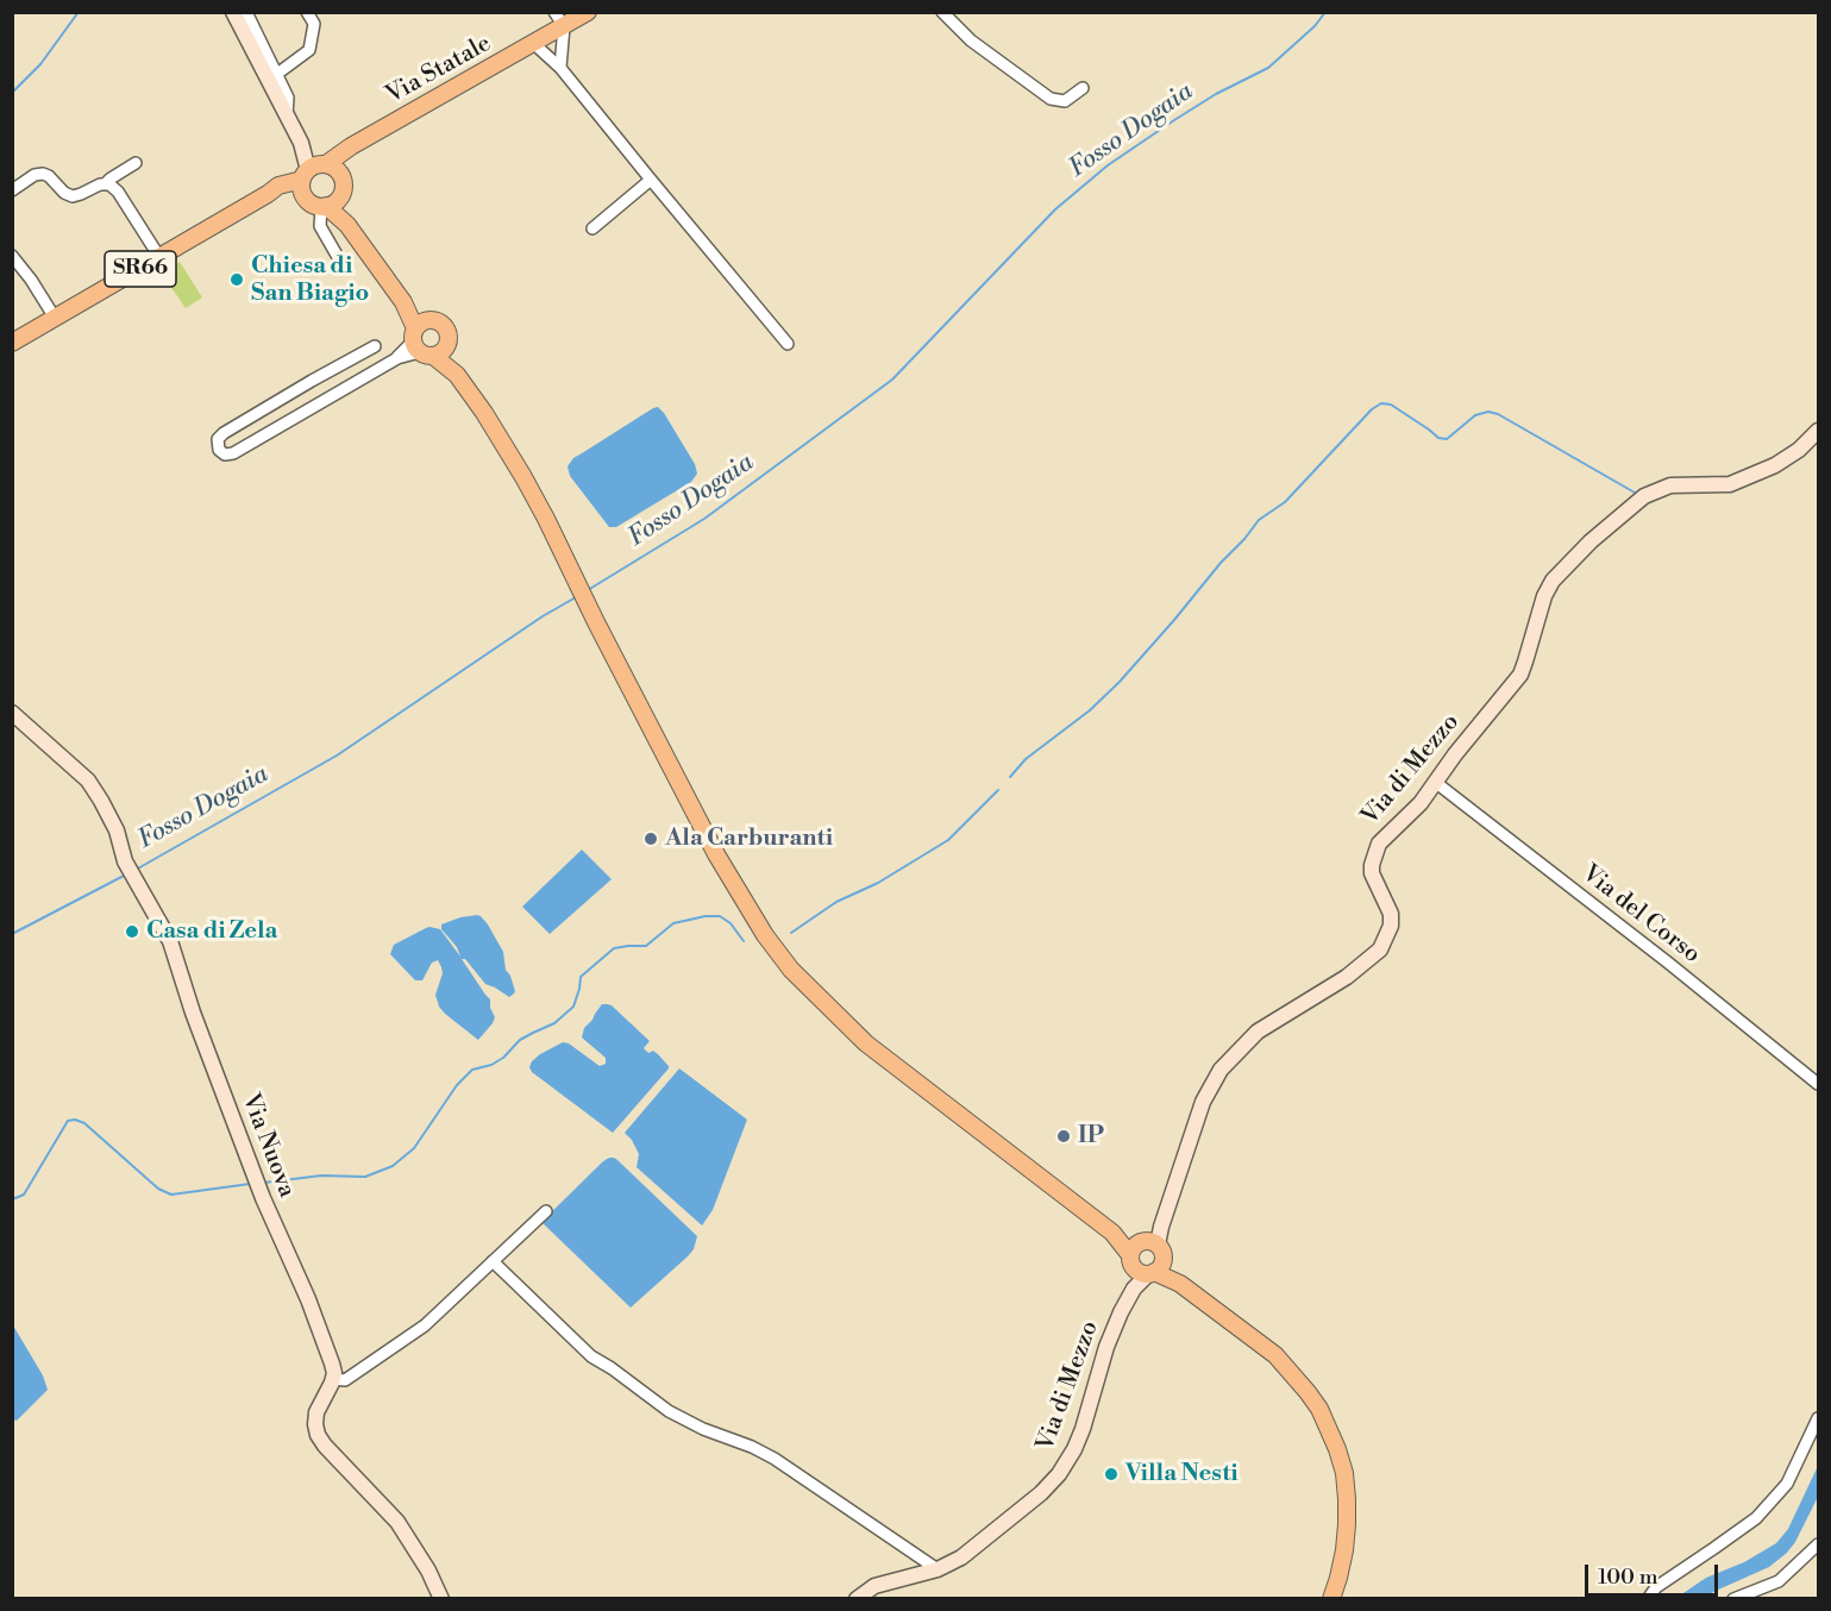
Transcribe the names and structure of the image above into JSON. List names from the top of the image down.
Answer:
{
  "streets": {
    "main road": ["Via Statale", "SR66"],
    "street": ["Via di Mezzo", "Via del Corso", "Via Nuova"]
  },
  "crossings": [
    ["Via di Mezzo", "Via del Corso"]
  ],
  "water": ["Fosso Dogaia"],
  "places": [
    "Chiesa di San Biagio",
    "Ala Carburanti",
    "Casa di Zela",
    "IP",
    "Villa Nesti"
  ],
  "scale_bar": "100 m"
}
